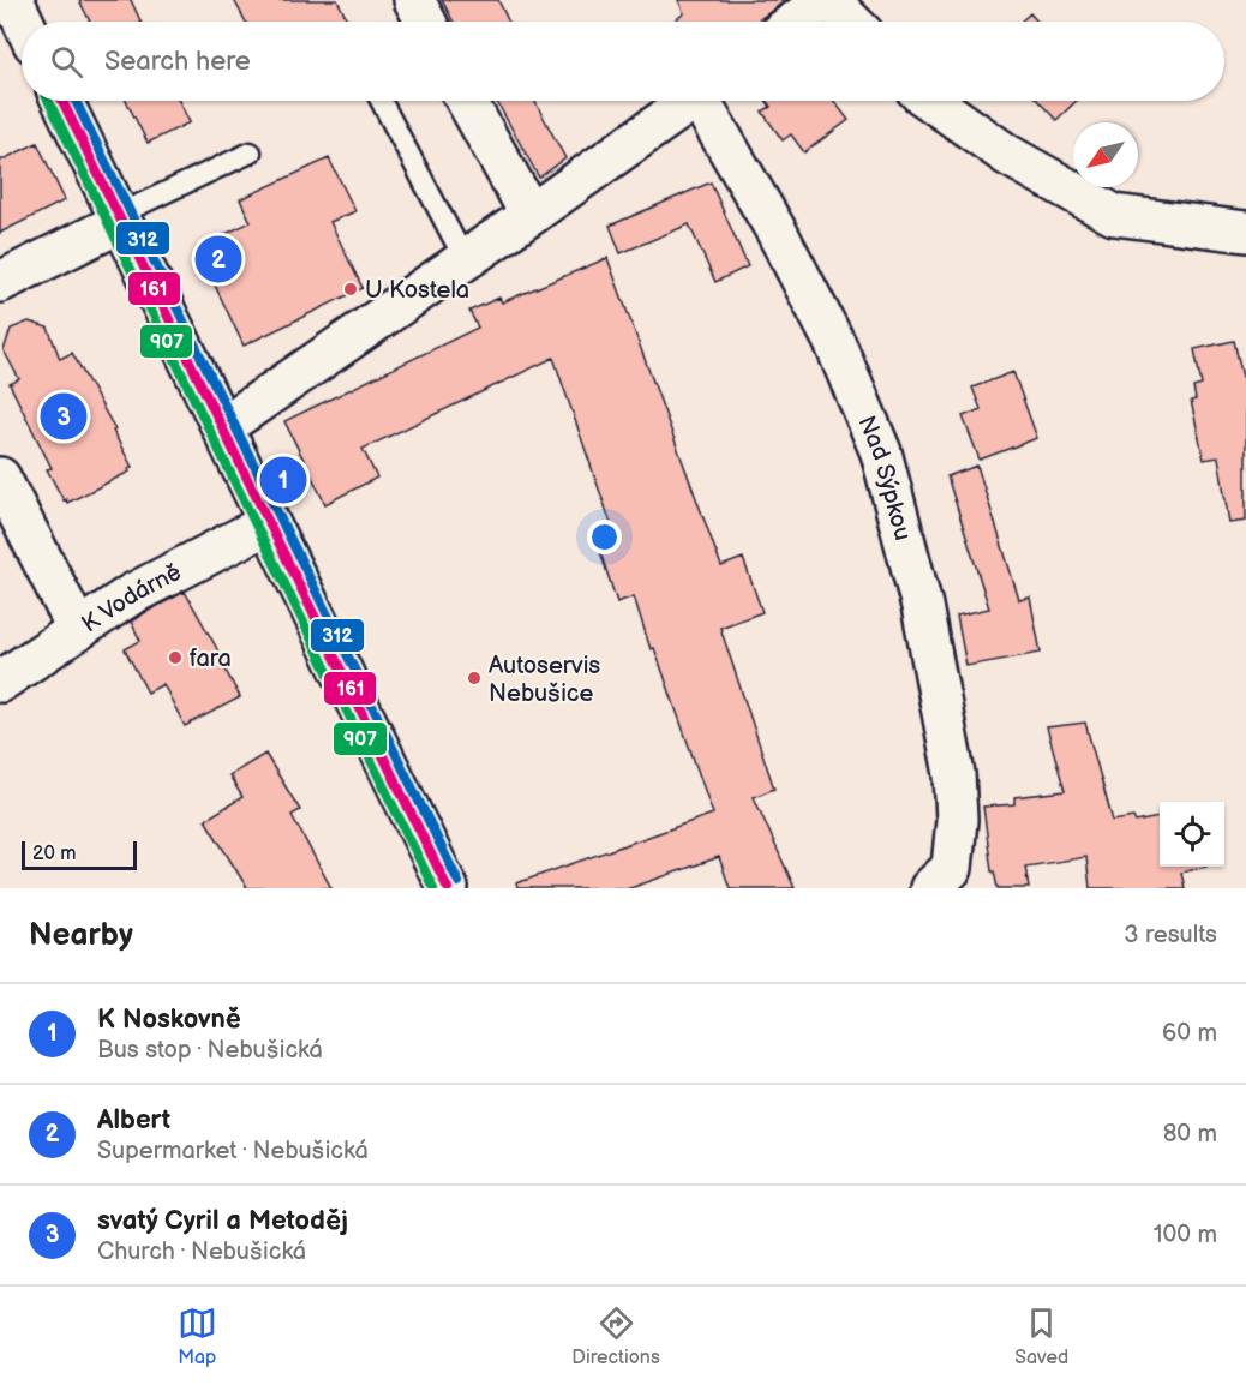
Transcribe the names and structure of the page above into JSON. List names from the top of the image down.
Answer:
{
  "streets": {
    "street": ["Nad Sýpkou", "K Vodárně"]
  },
  "places": ["U Kostela", "fara", "Autoservis Nebušice"],
  "lines": ["transit line 161", "transit line 907", "transit line 312"],
  "scale_bar": "20 m",
  "north": "bottom left",
  "page": {
    "search": "Search here",
    "pins": ["2", "3", "1"],
    "scale": "20 m",
    "heading": ["Nearby", "3 results"],
    "list": [
      {
        "mark": "1",
        "name": "K Noskovně",
        "note": "Bus stop · Nebušická",
        "value": "60 m"
      },
      {
        "mark": "2",
        "name": "Albert",
        "note": "Supermarket · Nebušická",
        "value": "80 m"
      },
      {
        "mark": "3",
        "name": "svatý Cyril a Metoděj",
        "note": "Church · Nebušická",
        "value": "100 m"
      }
    ],
    "nav": ["Map", "Directions", "Saved"]
  }
}
